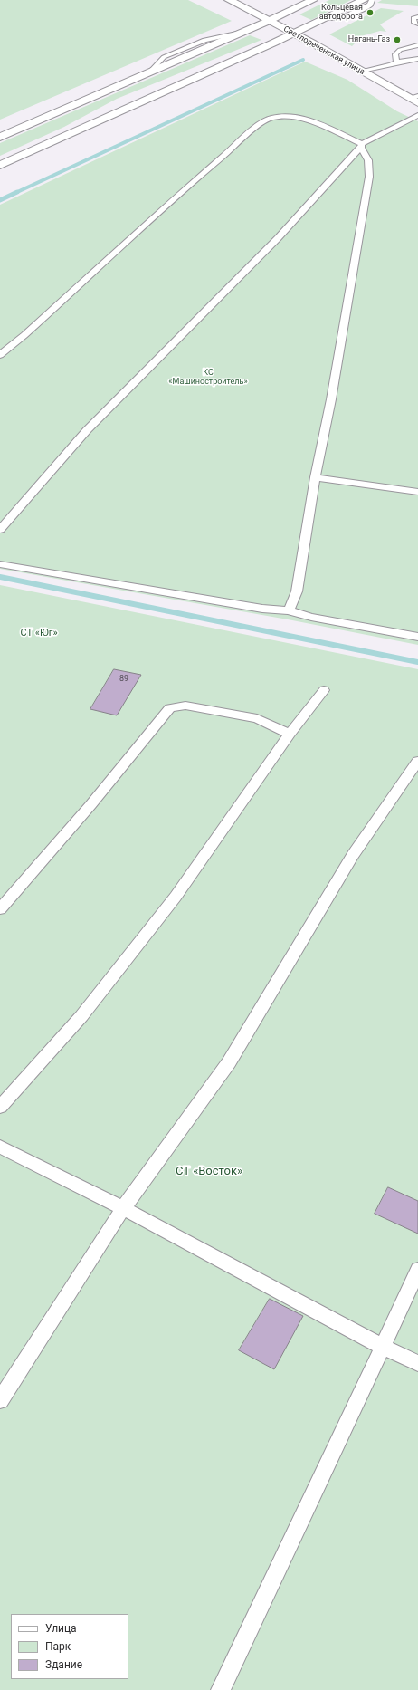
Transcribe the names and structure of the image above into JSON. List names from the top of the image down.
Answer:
{
  "streets": {
    "main road": ["Светлореченская улица"]
  },
  "parks": ["КС «Машиностроитель»", "СТ «Юг»", "СТ «Восток»"],
  "places": ["Кольцевая автодорога", "Нягань-Газ"],
  "house_numbers": ["89"],
  "legend": ["Улица", "Парк", "Здание"]
}
